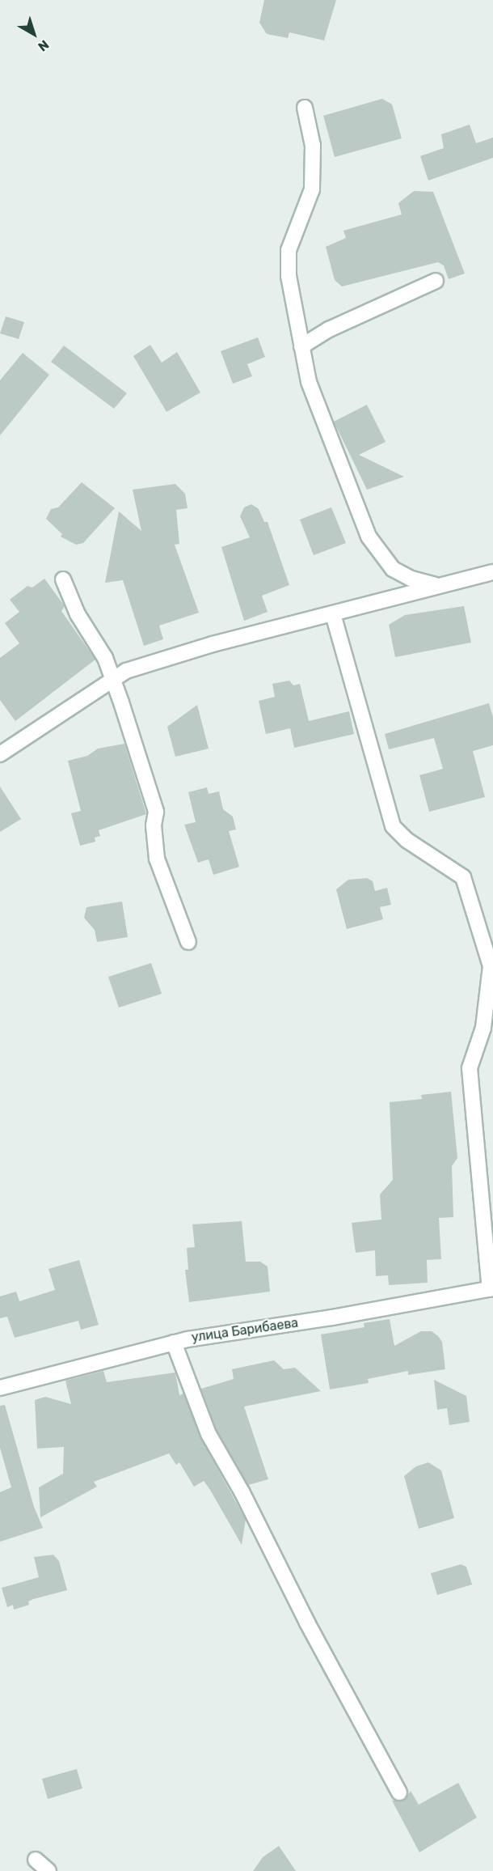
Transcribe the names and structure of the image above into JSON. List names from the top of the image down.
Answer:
{
  "streets": {
    "street": ["улица Барибаева"]
  },
  "north": "bottom right"
}
